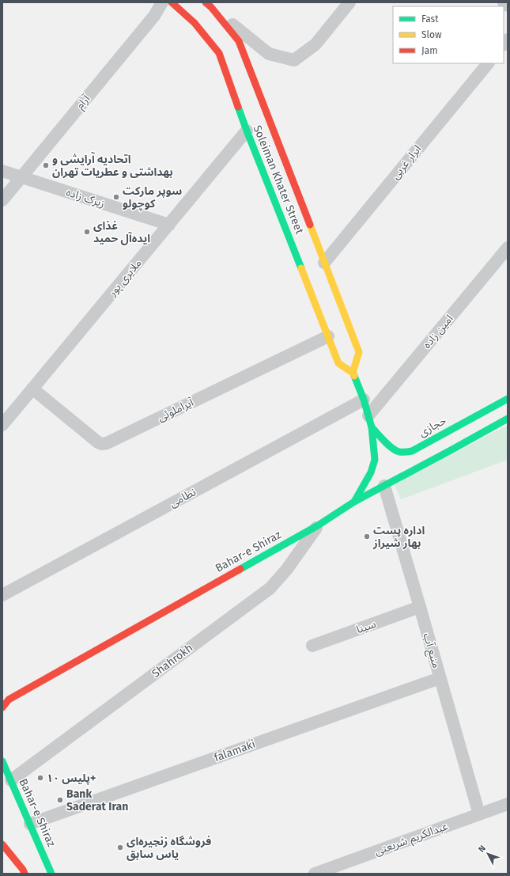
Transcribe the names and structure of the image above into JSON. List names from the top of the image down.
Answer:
{
  "streets": {
    "main road": ["Soleiman Khater Street", "حجازی", "Bahar-e Shiraz"],
    "street": [
      "آرام",
      "ابرار غربی",
      "زیرک زاده",
      "ملایری پور",
      "امین زاده",
      "آیراملوئی",
      "نظامی",
      "سینا",
      "منبع آب",
      "Shahrokh",
      "falamaki",
      "عبدالکریم شریعتی"
    ]
  },
  "crossings": [
    ["آرام", "زیرک زاده"],
    ["ابرار غربی", "Soleiman Khater Street"],
    ["Soleiman Khater Street", "ملایری پور"],
    ["Soleiman Khater Street", "آیراملوئی"],
    ["زیرک زاده", "ملایری پور"],
    ["ملایری پور", "آیراملوئی"],
    ["امین زاده", "حجازی"],
    ["Bahar-e Shiraz", "منبع آب"],
    ["Bahar-e Shiraz", "Shahrokh"],
    ["Bahar-e Shiraz", "falamaki"],
    ["سینا", "منبع آب"],
    ["منبع آب", "falamaki"],
    ["منبع آب", "عبدالکریم شریعتی"]
  ],
  "places": [
    "اتحادیه آرایشی و بهداشتی و عطریات تهران",
    "سوپر مارکت کوچولو",
    "غذای ایده‌آل حمید",
    "اداره پست بهار شیراز",
    "پلیس ۱۰+",
    "Bank Saderat Iran",
    "فروشگاه زنجیره‌ای یاس سابق"
  ],
  "legend": ["Fast", "Slow", "Jam"],
  "north": "top left"
}
